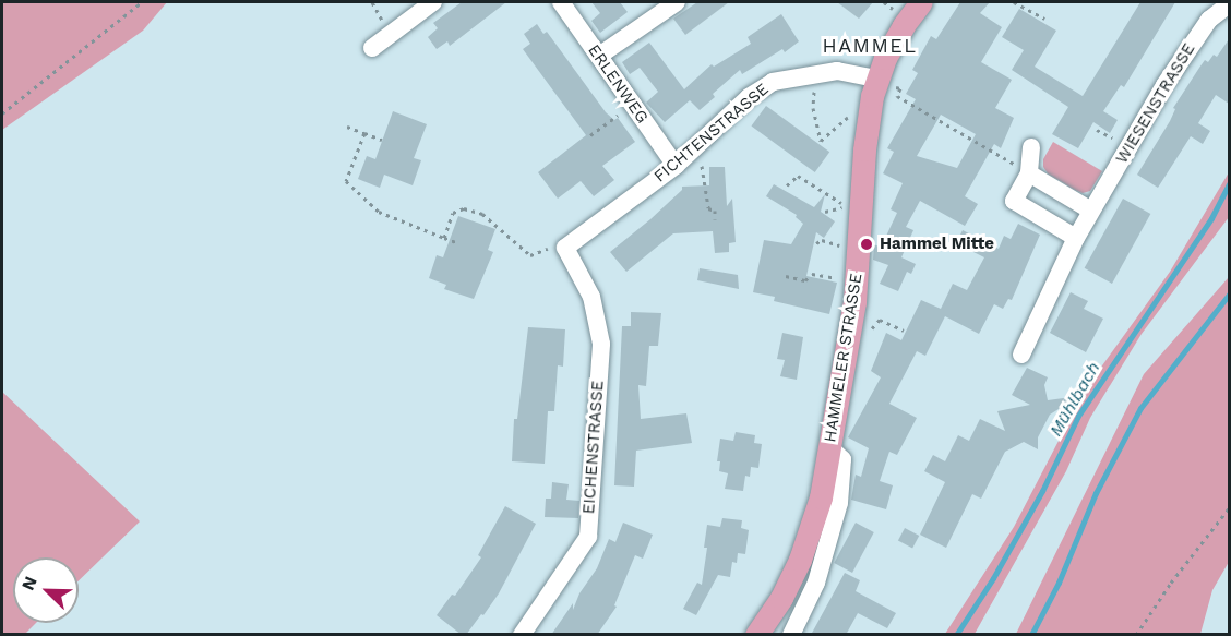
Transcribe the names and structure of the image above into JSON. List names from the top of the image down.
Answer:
{
  "streets": {
    "main road": ["HAMMELER STRASSE"],
    "street": [
      "ERLENWEG",
      "WIESENSTRASSE",
      "FICHTENSTRASSE",
      "EICHENSTRASSE"
    ]
  },
  "crossings": [
    ["ERLENWEG", "FICHTENSTRASSE"],
    ["FICHTENSTRASSE", "HAMMELER STRASSE"],
    ["FICHTENSTRASSE", "EICHENSTRASSE"]
  ],
  "districts": ["HAMMEL"],
  "water": ["Mühlbach"],
  "places": ["Hammel Mitte"],
  "north": "top left"
}
